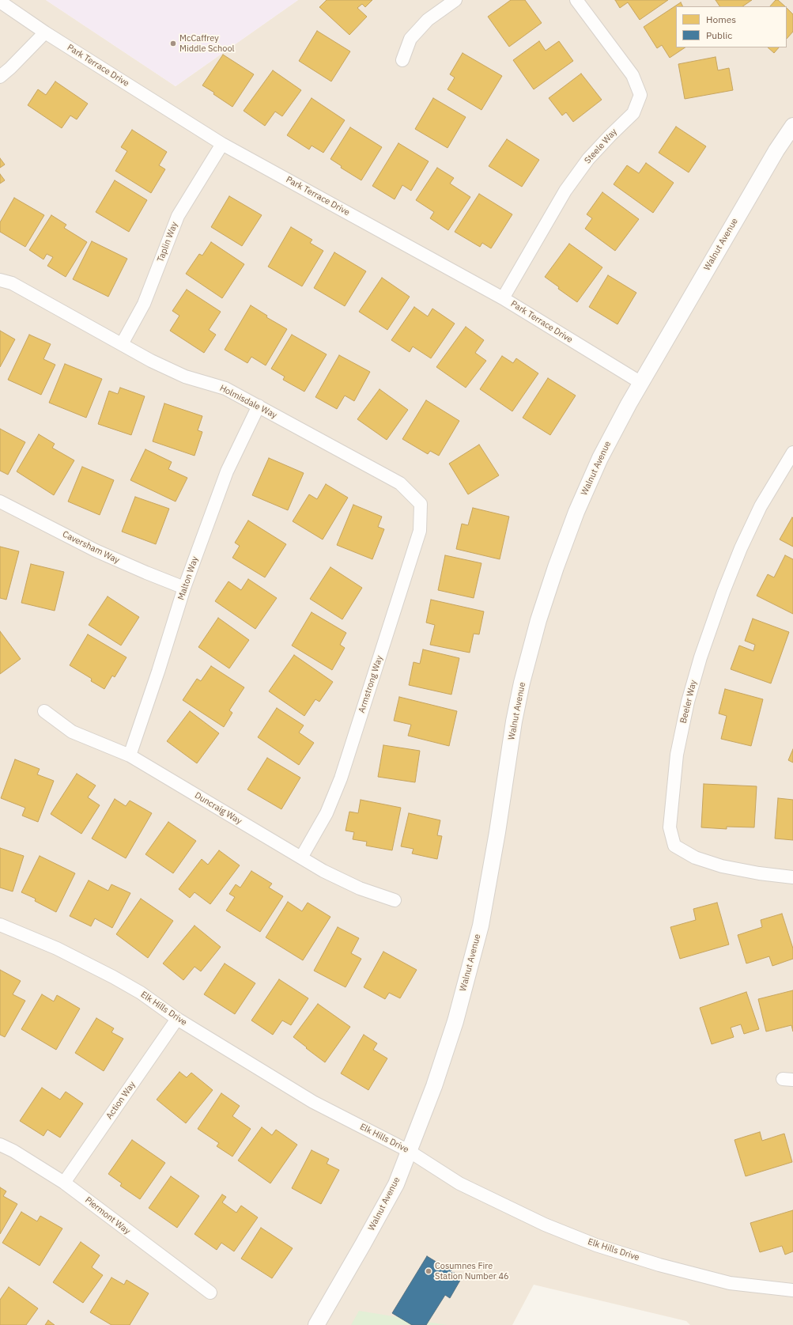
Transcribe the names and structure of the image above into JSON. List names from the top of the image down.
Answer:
{
  "streets": {
    "street": [
      "Park Terrace Drive",
      "Steele Way",
      "Taplin Way",
      "Walnut Avenue",
      "Holmisdale Way",
      "Caversham Way",
      "Malton Way",
      "Armstrong Way",
      "Beeler Way",
      "Duncraig Way",
      "Elk Hills Drive",
      "Action Way",
      "Piermont Way"
    ]
  },
  "crossings": [
    ["Park Terrace Drive", "Steele Way"],
    ["Park Terrace Drive", "Taplin Way"],
    ["Park Terrace Drive", "Walnut Avenue"],
    ["Taplin Way", "Holmisdale Way"],
    ["Walnut Avenue", "Elk Hills Drive"],
    ["Holmisdale Way", "Malton Way"],
    ["Holmisdale Way", "Armstrong Way"],
    ["Caversham Way", "Malton Way"],
    ["Malton Way", "Duncraig Way"],
    ["Armstrong Way", "Duncraig Way"],
    ["Elk Hills Drive", "Action Way"],
    ["Action Way", "Piermont Way"]
  ],
  "places": ["McCaffrey Middle School", "Cosumnes Fire Station Number 46"],
  "legend": ["Homes", "Public"]
}
